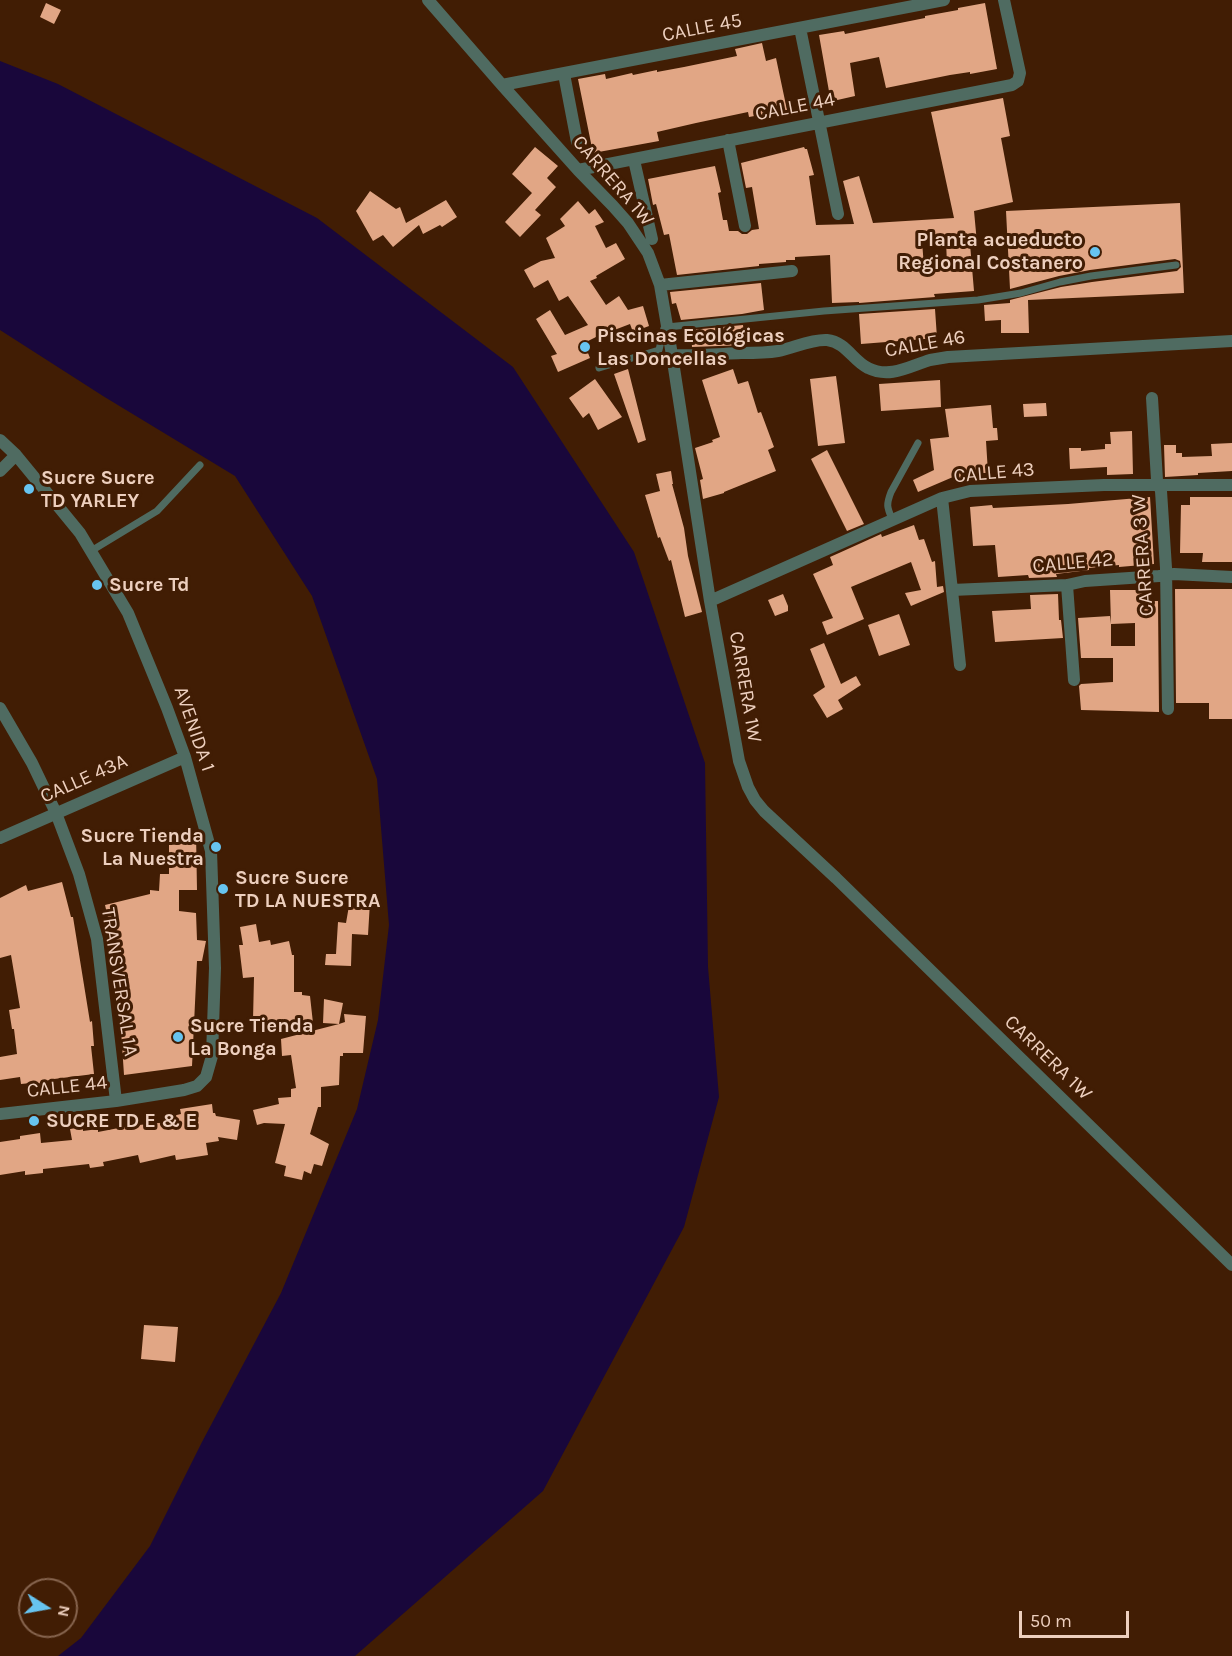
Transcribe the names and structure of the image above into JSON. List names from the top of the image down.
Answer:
{
  "streets": {
    "street": [
      "CALLE 45",
      "CALLE 44",
      "CARRERA 1W",
      "CALLE 46",
      "CALLE 43",
      "CARRERA 3 W",
      "CALLE 42",
      "AVENIDA 1",
      "CALLE 43A",
      "TRANSVERSAL 1A"
    ]
  },
  "crossings": [
    ["CALLE 45", "CARRERA 1W"],
    ["CALLE 44", "CARRERA 1W"],
    ["CALLE 44", "AVENIDA 1"],
    ["CALLE 44", "TRANSVERSAL 1A"],
    ["CARRERA 1W", "CALLE 46"],
    ["CARRERA 1W", "CALLE 43"],
    ["CALLE 43", "CARRERA 3 W"],
    ["CARRERA 3 W", "CALLE 42"],
    ["AVENIDA 1", "CALLE 43A"],
    ["CALLE 43A", "TRANSVERSAL 1A"]
  ],
  "places": [
    "Planta acueducto Regional Costanero",
    "Piscinas Ecológicas Las Doncellas",
    "Sucre Sucre TD YARLEY",
    "Sucre Td",
    "Sucre Tienda La Nuestra",
    "Sucre Sucre TD LA NUESTRA",
    "Sucre Tienda La Bonga",
    "SUCRE TD E & E"
  ],
  "scale_bar": "50 m",
  "north": "right"
}
